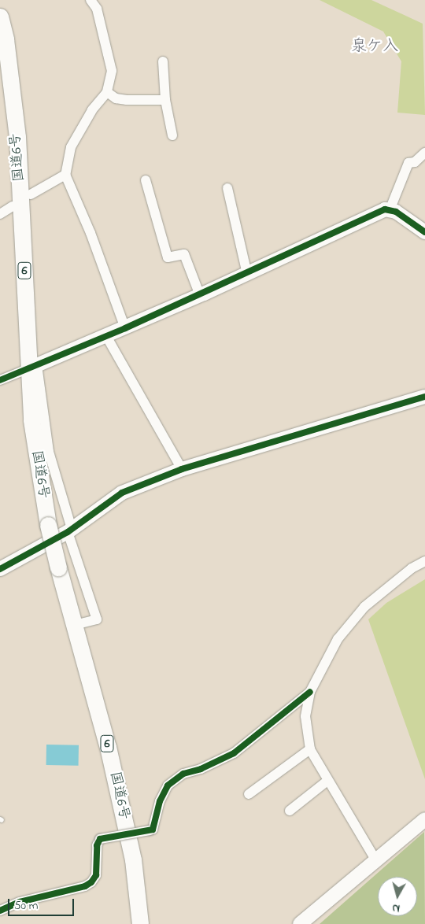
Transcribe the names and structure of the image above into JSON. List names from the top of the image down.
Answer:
{
  "streets": {
    "highway": ["国道6号", "6"]
  },
  "districts": ["泉ケ入"],
  "scale_bar": "50 m",
  "north": "bottom"
}
